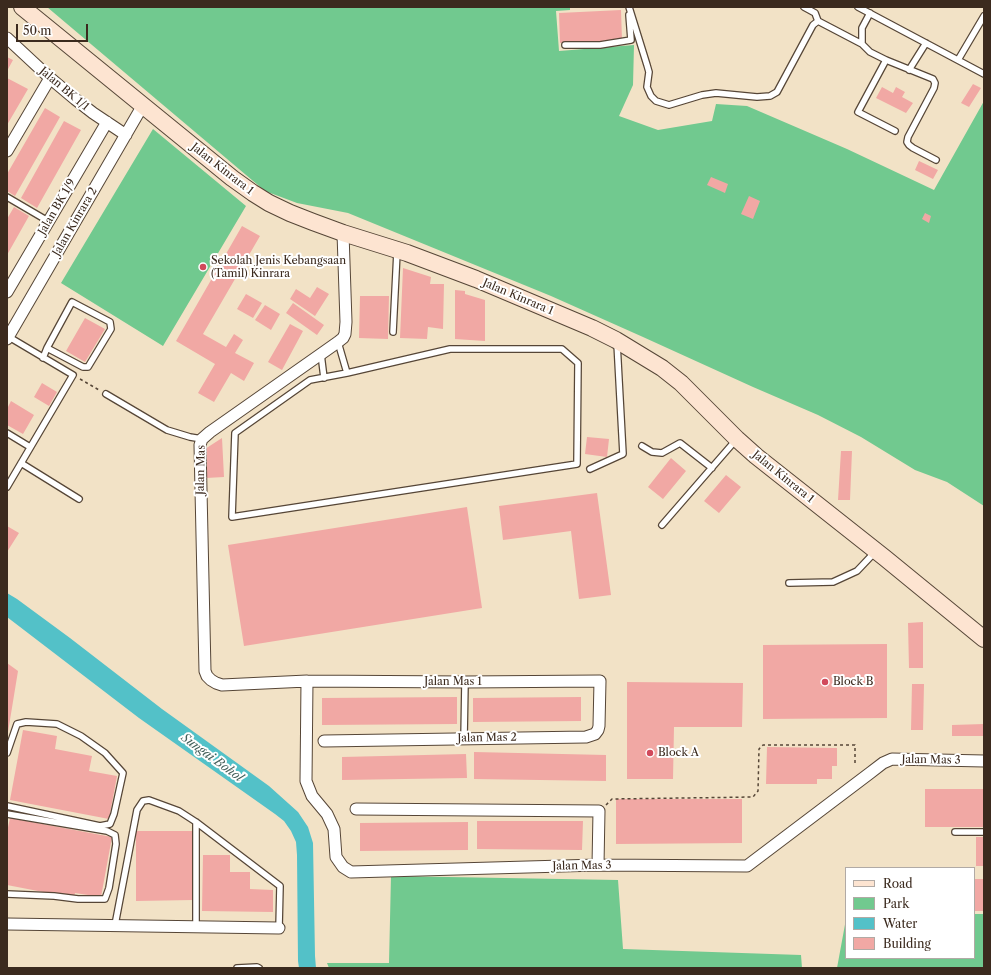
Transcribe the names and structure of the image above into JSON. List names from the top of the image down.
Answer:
{
  "streets": {
    "street": [
      "Jalan BK 1/1",
      "Jalan Kinrara 1",
      "Jalan BK 1/9",
      "Jalan Kinrara 2",
      "Jalan Mas",
      "Jalan Mas 1",
      "Jalan Mas 2",
      "Jalan Mas 3"
    ]
  },
  "crossings": [
    ["Jalan BK 1/1", "Jalan BK 1/9"],
    ["Jalan BK 1/1", "Jalan Kinrara 2"],
    ["Jalan Kinrara 1", "Jalan Kinrara 2"],
    ["Jalan Mas", "Jalan Mas 1"],
    ["Jalan Mas", "Jalan Mas 3"],
    ["Jalan Mas 1", "Jalan Mas 2"],
    ["Jalan Mas 1", "Jalan Mas 3"]
  ],
  "water": ["Sungai Bohol"],
  "places": ["Sekolah Jenis Kebangsaan (Tamil) Kinrara", "Block B", "Block A"],
  "legend": [
    "Road",
    "Park",
    "Water",
    "Building"
  ],
  "scale_bar": "50 m"
}
